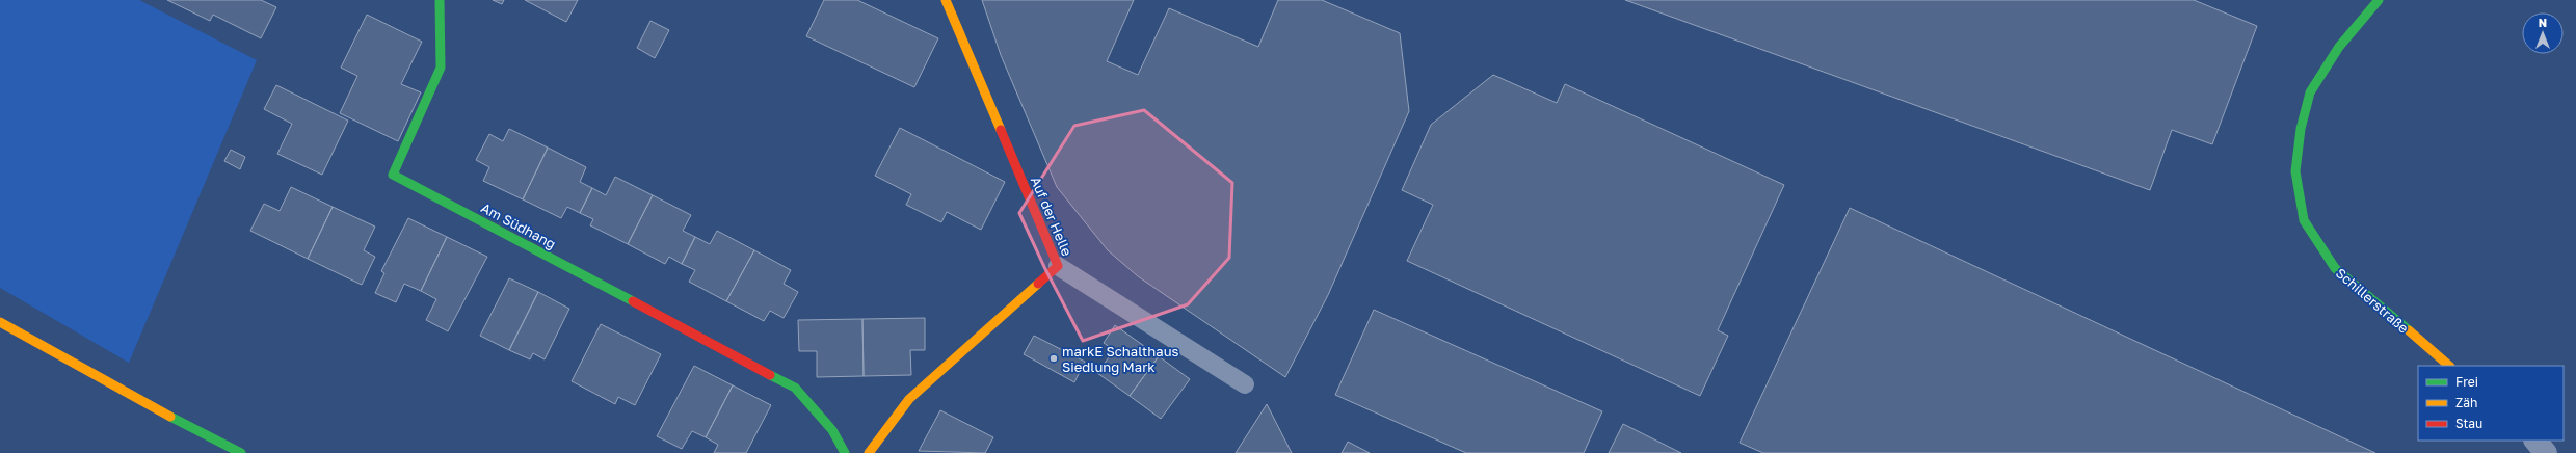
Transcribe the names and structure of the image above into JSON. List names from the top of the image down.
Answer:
{
  "streets": {
    "street": ["Auf der Helle", "Am Südhang", "Schillerstraße"]
  },
  "places": ["markE Schalthaus Siedlung Mark"],
  "legend": ["Frei", "Zäh", "Stau"],
  "north": "top"
}
